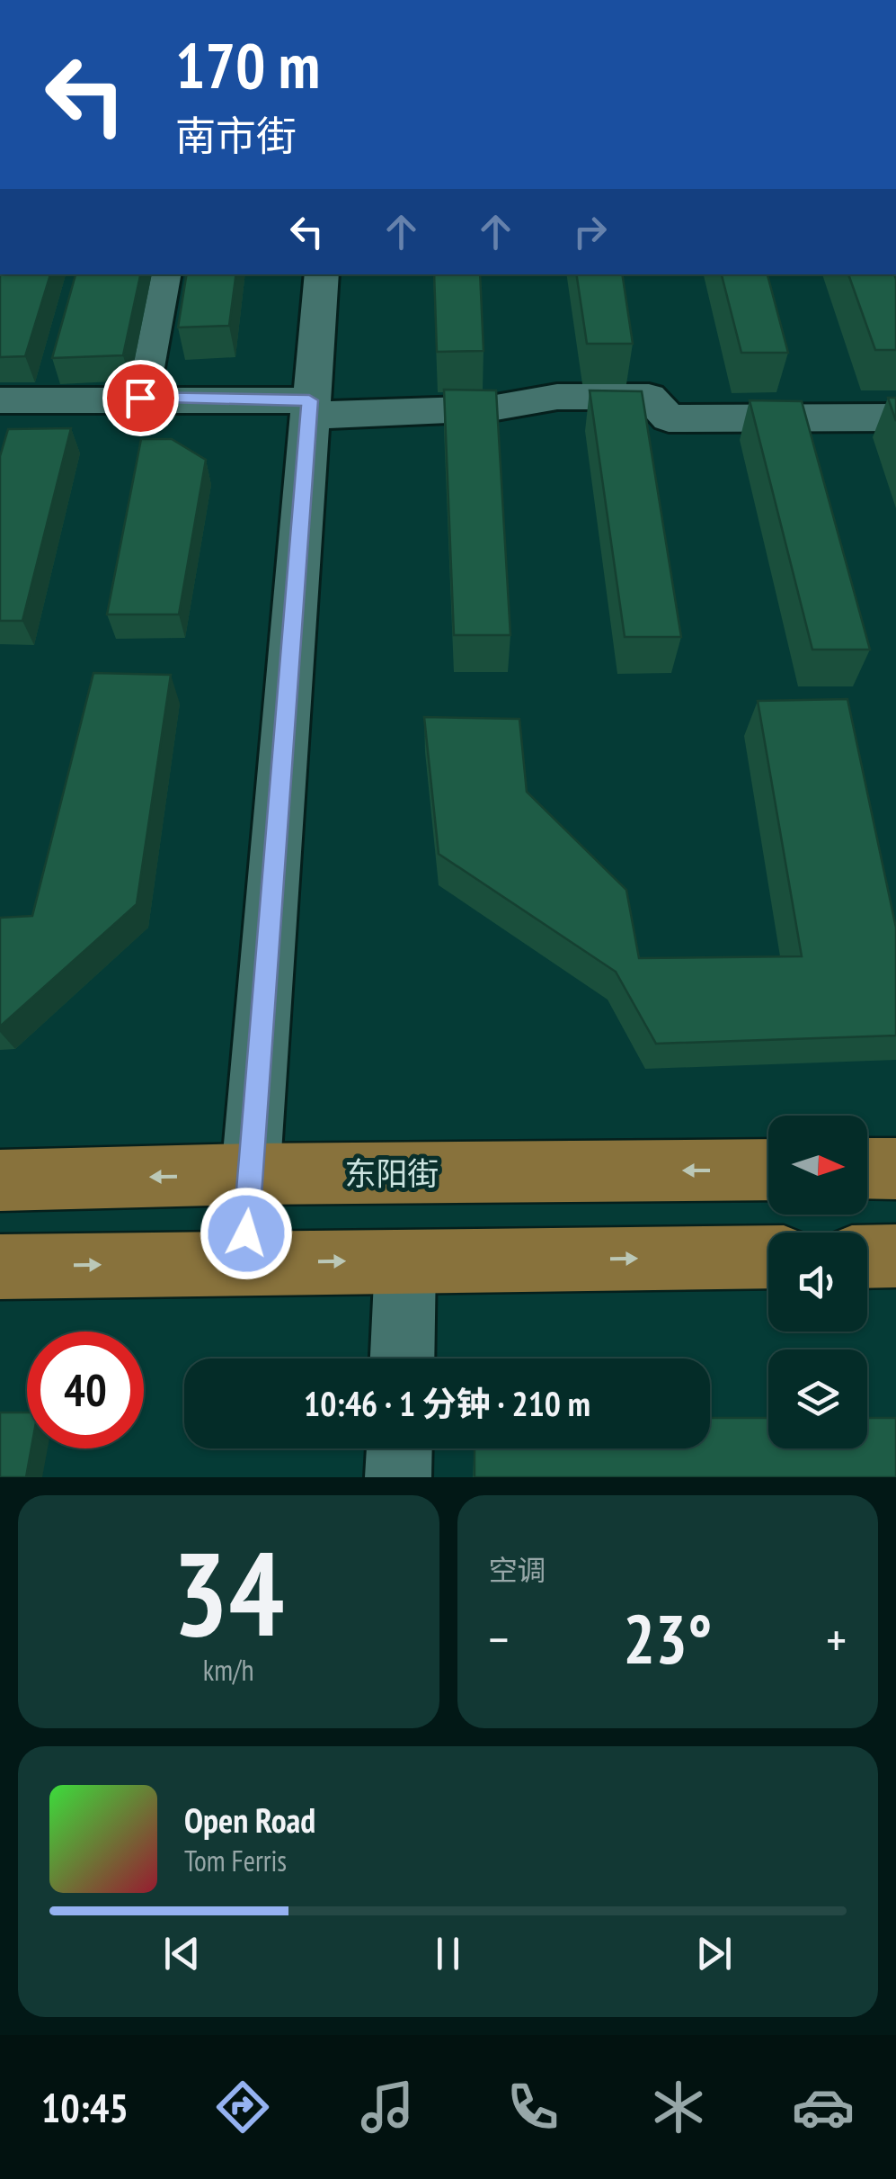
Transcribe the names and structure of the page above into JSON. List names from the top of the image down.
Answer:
{
  "streets": {
    "main road": ["东阳街"]
  },
  "north": "right",
  "page": {
    "turn": ["170 m", "南市街"],
    "limit": "40",
    "trip": "10:46 · 1 分钟 · 210 m",
    "tile": [
      ["34", "km/h"],
      "空调"
    ],
    "heat": ["−", "23°", "+"],
    "song": ["Open Road", "Tom Ferris"],
    "tabs": "10:45"
  }
}
